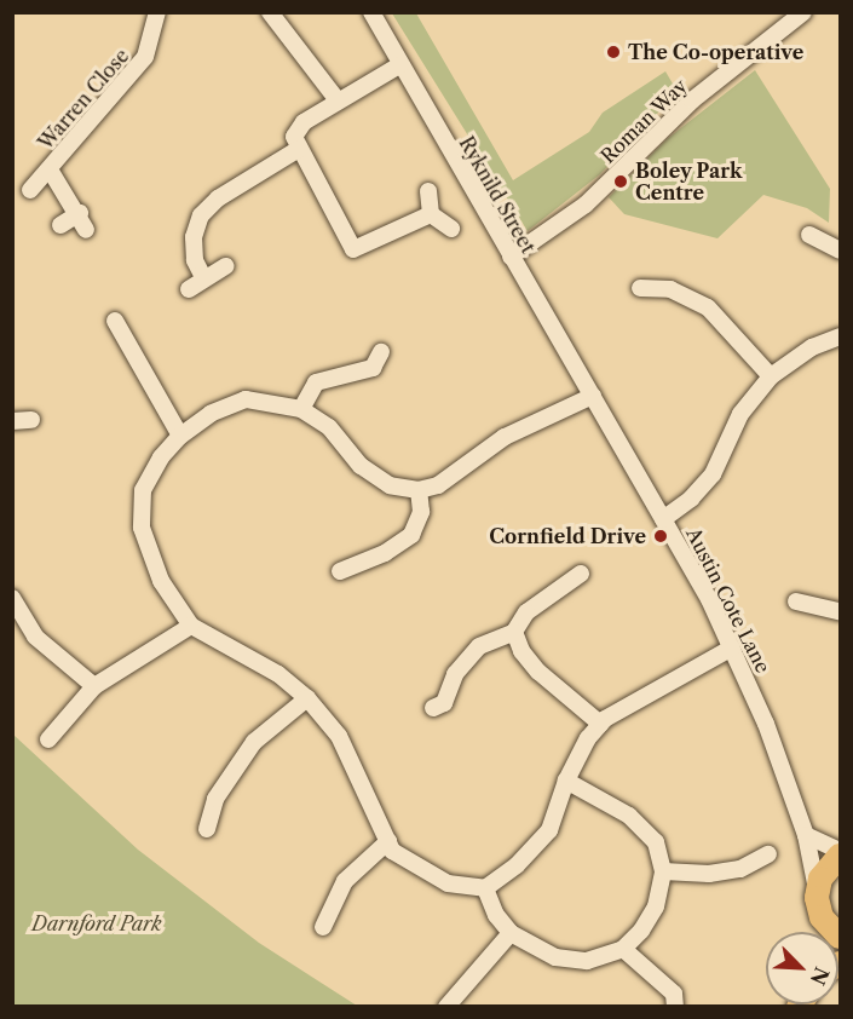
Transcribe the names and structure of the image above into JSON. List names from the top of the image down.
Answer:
{
  "streets": {
    "street": [
      "Warren Close",
      "Roman Way",
      "Ryknild Street",
      "Austin Cote Lane"
    ]
  },
  "crossings": [
    ["Roman Way", "Ryknild Street"],
    ["Ryknild Street", "Austin Cote Lane"]
  ],
  "parks": ["Darnford Park"],
  "places": ["The Co-operative", "Boley Park Centre", "Cornfield Drive"],
  "north": "bottom right"
}
